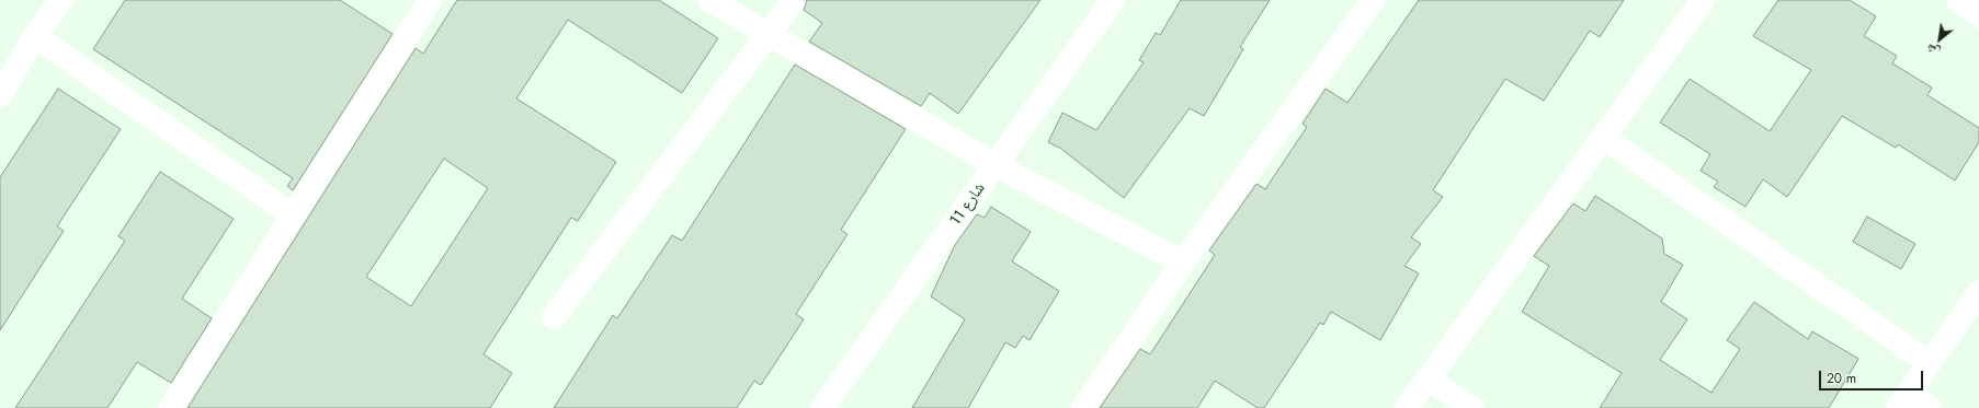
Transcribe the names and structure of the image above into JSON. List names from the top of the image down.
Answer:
{
  "streets": {
    "street": ["شارع 11"]
  },
  "scale_bar": "20 m",
  "north": "bottom left"
}
